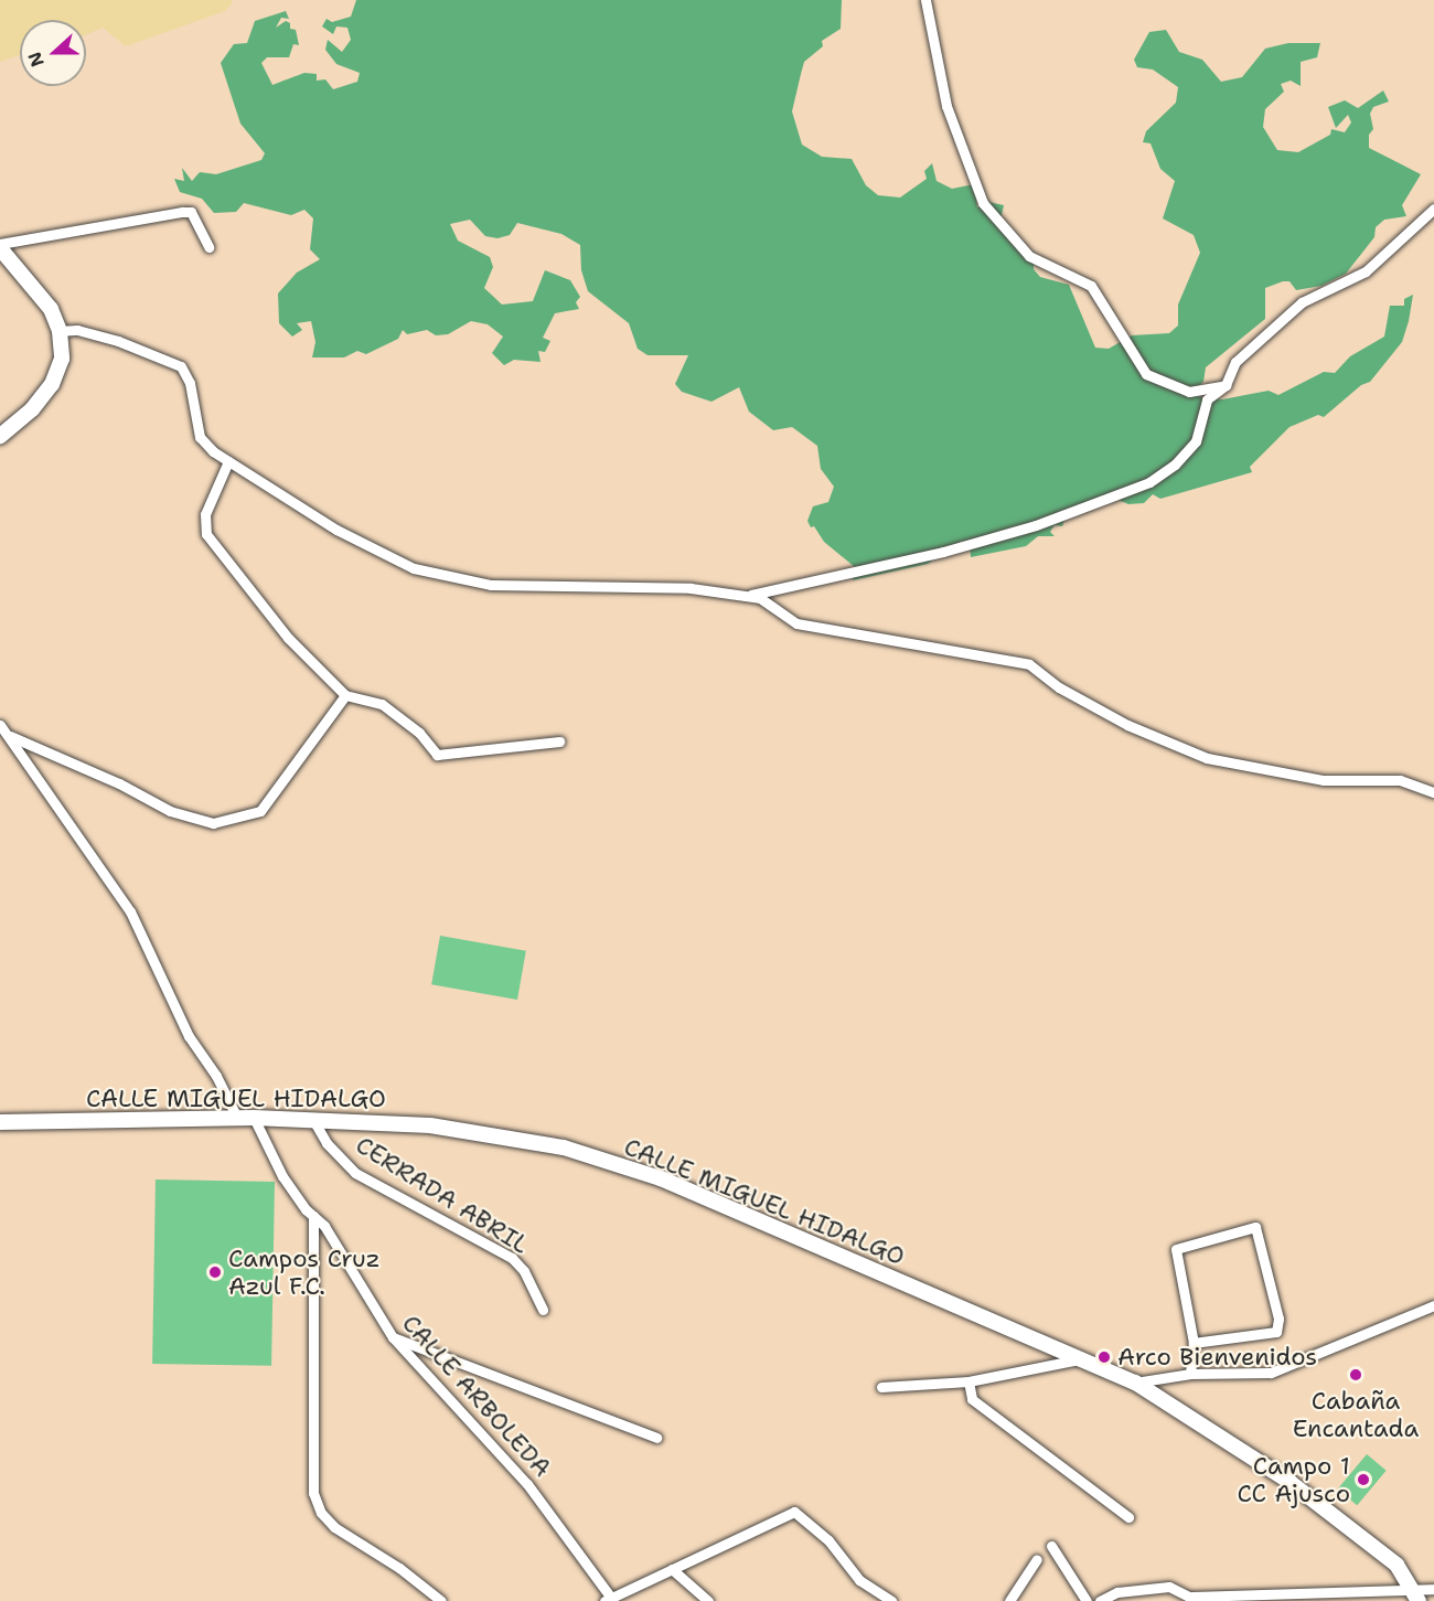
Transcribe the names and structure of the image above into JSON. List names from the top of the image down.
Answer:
{
  "streets": {
    "main road": ["CALLE MIGUEL HIDALGO"],
    "street": ["CERRADA ABRIL", "CALLE ARBOLEDA"]
  },
  "crossings": [
    ["CALLE MIGUEL HIDALGO", "CERRADA ABRIL"],
    ["CALLE MIGUEL HIDALGO", "CALLE ARBOLEDA"]
  ],
  "places": [
    "Campos Cruz Azul F.C.",
    "Arco Bienvenidos",
    "Cabaña Encantada",
    "Campo 1 CC Ajusco"
  ],
  "north": "left"
}
